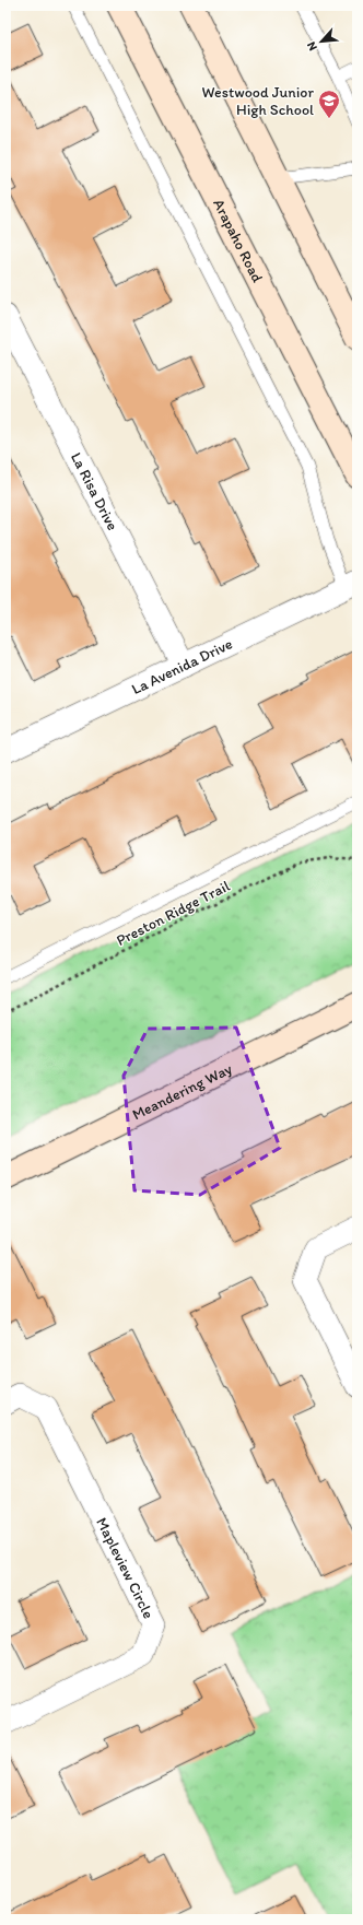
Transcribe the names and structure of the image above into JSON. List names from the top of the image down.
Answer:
{
  "streets": {
    "main road": ["Arapaho Road", "Meandering Way"],
    "street": ["La Risa Drive", "La Avenida Drive", "Mapleview Circle"],
    "path": ["Preston Ridge Trail"]
  },
  "crossings": [
    ["La Risa Drive", "La Avenida Drive"]
  ],
  "places": {
    "school or university": ["Westwood Junior High School"]
  },
  "north": "bottom left"
}
